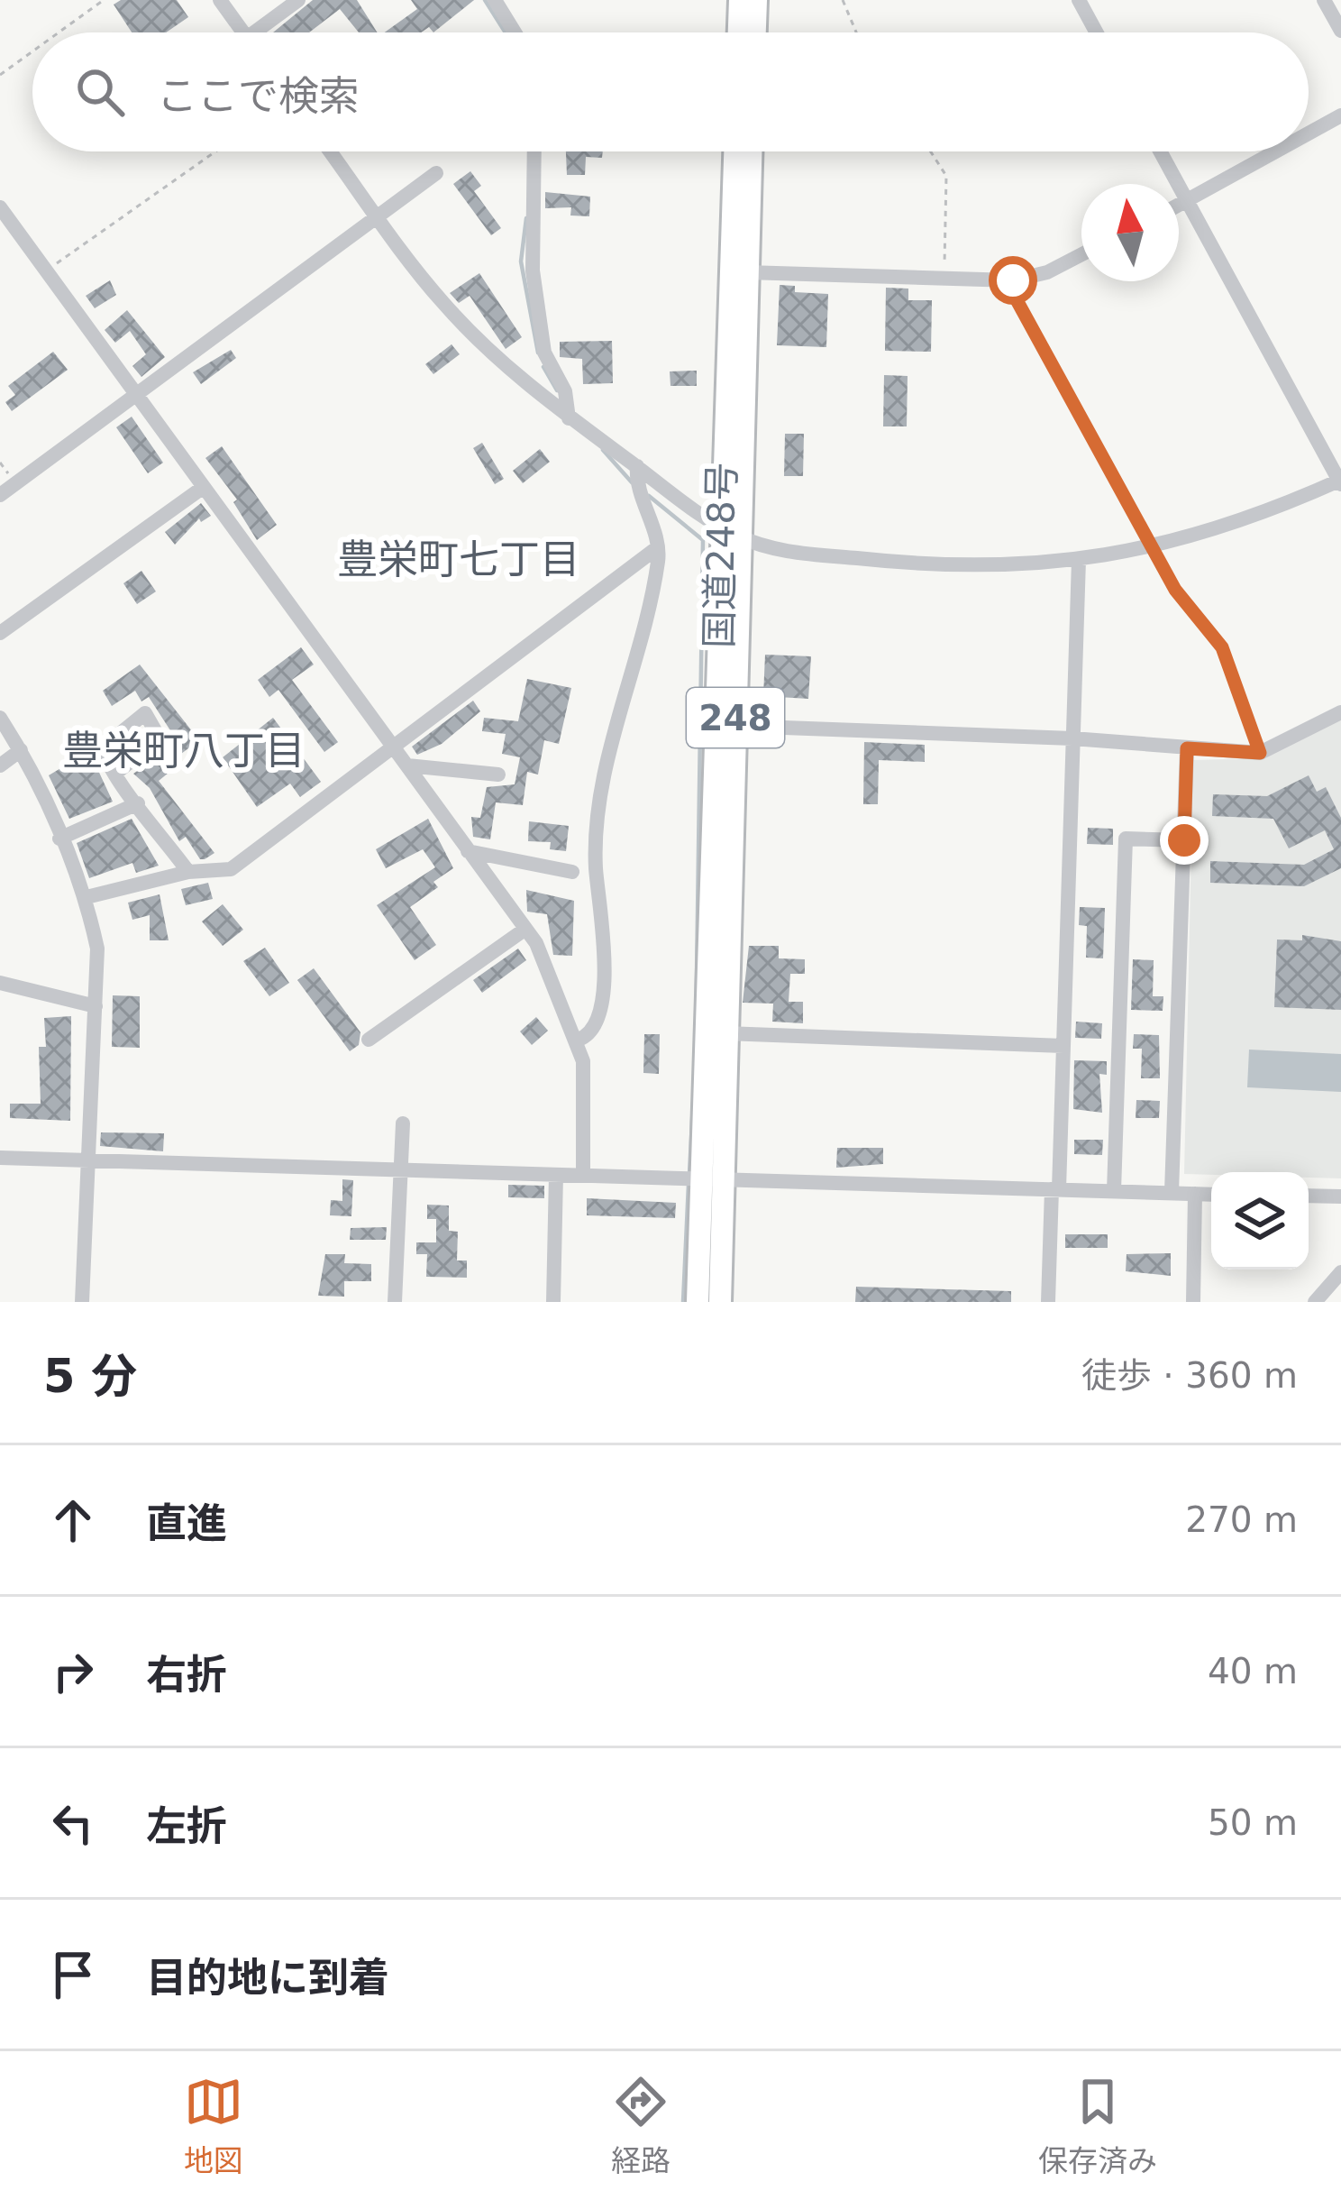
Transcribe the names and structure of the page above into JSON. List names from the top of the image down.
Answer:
{
  "streets": {
    "highway": ["国道248号", "248"]
  },
  "districts": ["豊栄町七丁目", "豊栄町八丁目"],
  "north": "top",
  "page": {
    "search": "ここで検索",
    "heading": ["5 分", "徒歩 · 360 m"],
    "list": [
      ["直進", "270 m"],
      ["右折", "40 m"],
      ["左折", "50 m"],
      "目的地に到着"
    ],
    "nav": ["地図", "経路", "保存済み"]
  }
}
